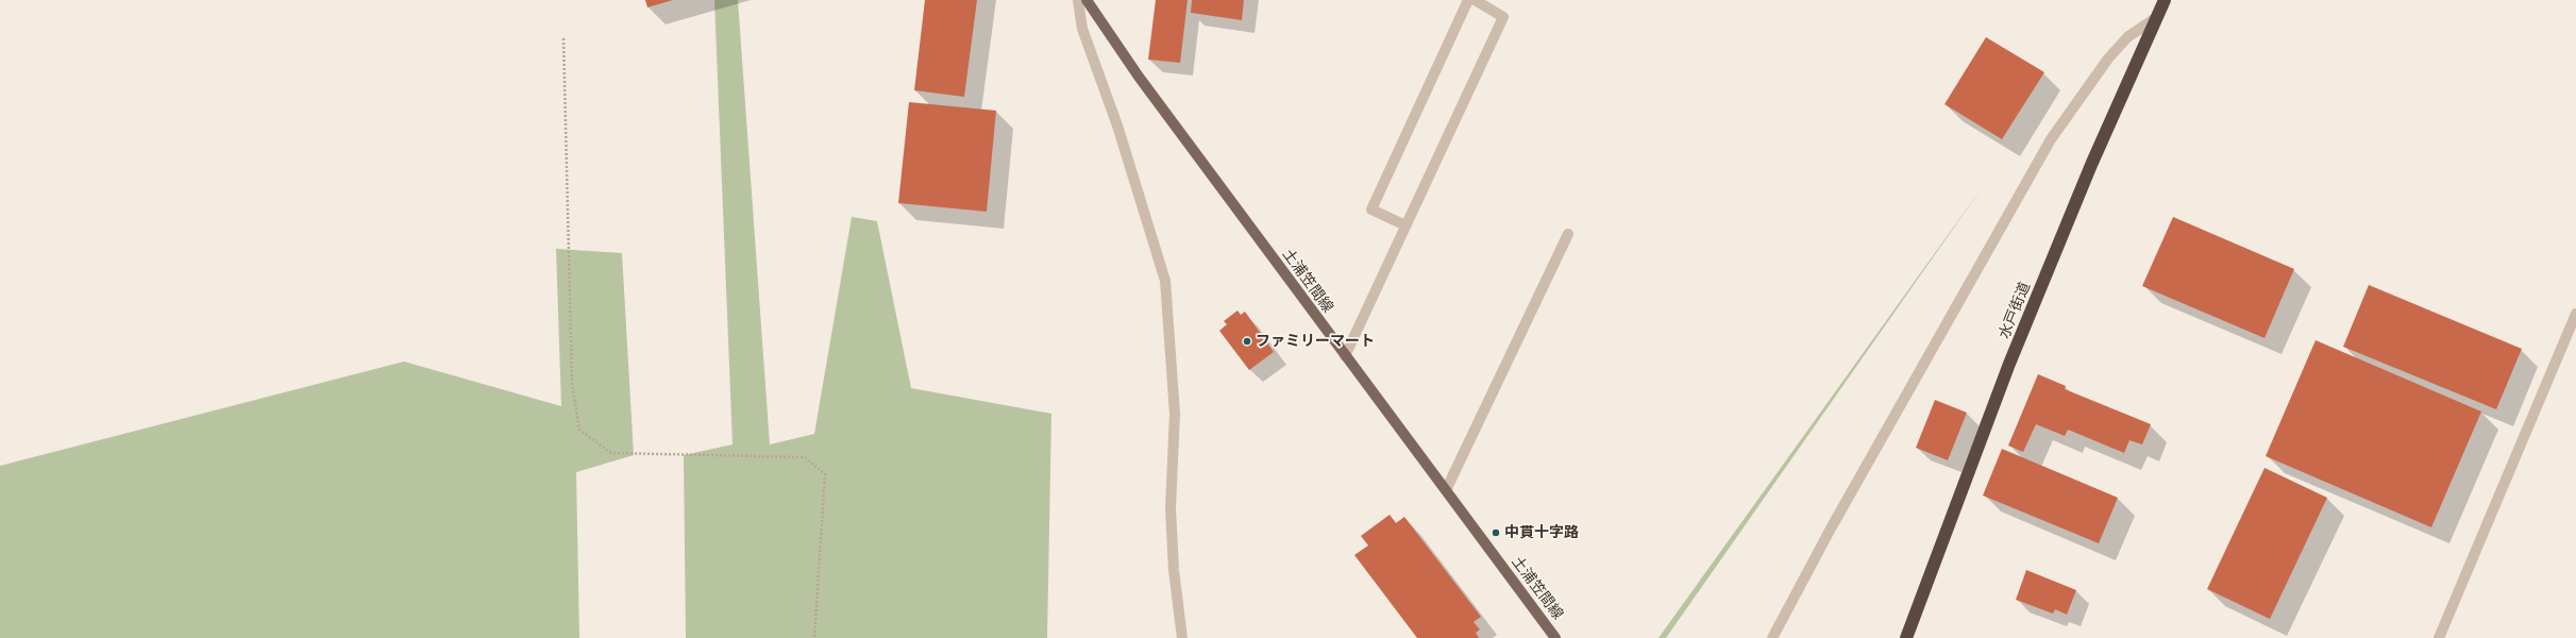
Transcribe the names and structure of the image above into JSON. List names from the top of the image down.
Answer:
{
  "streets": {
    "highway": ["水戸街道"],
    "main road": ["土浦笠間線"]
  },
  "places": ["ファミリーマート", "中貫十字路"]
}
